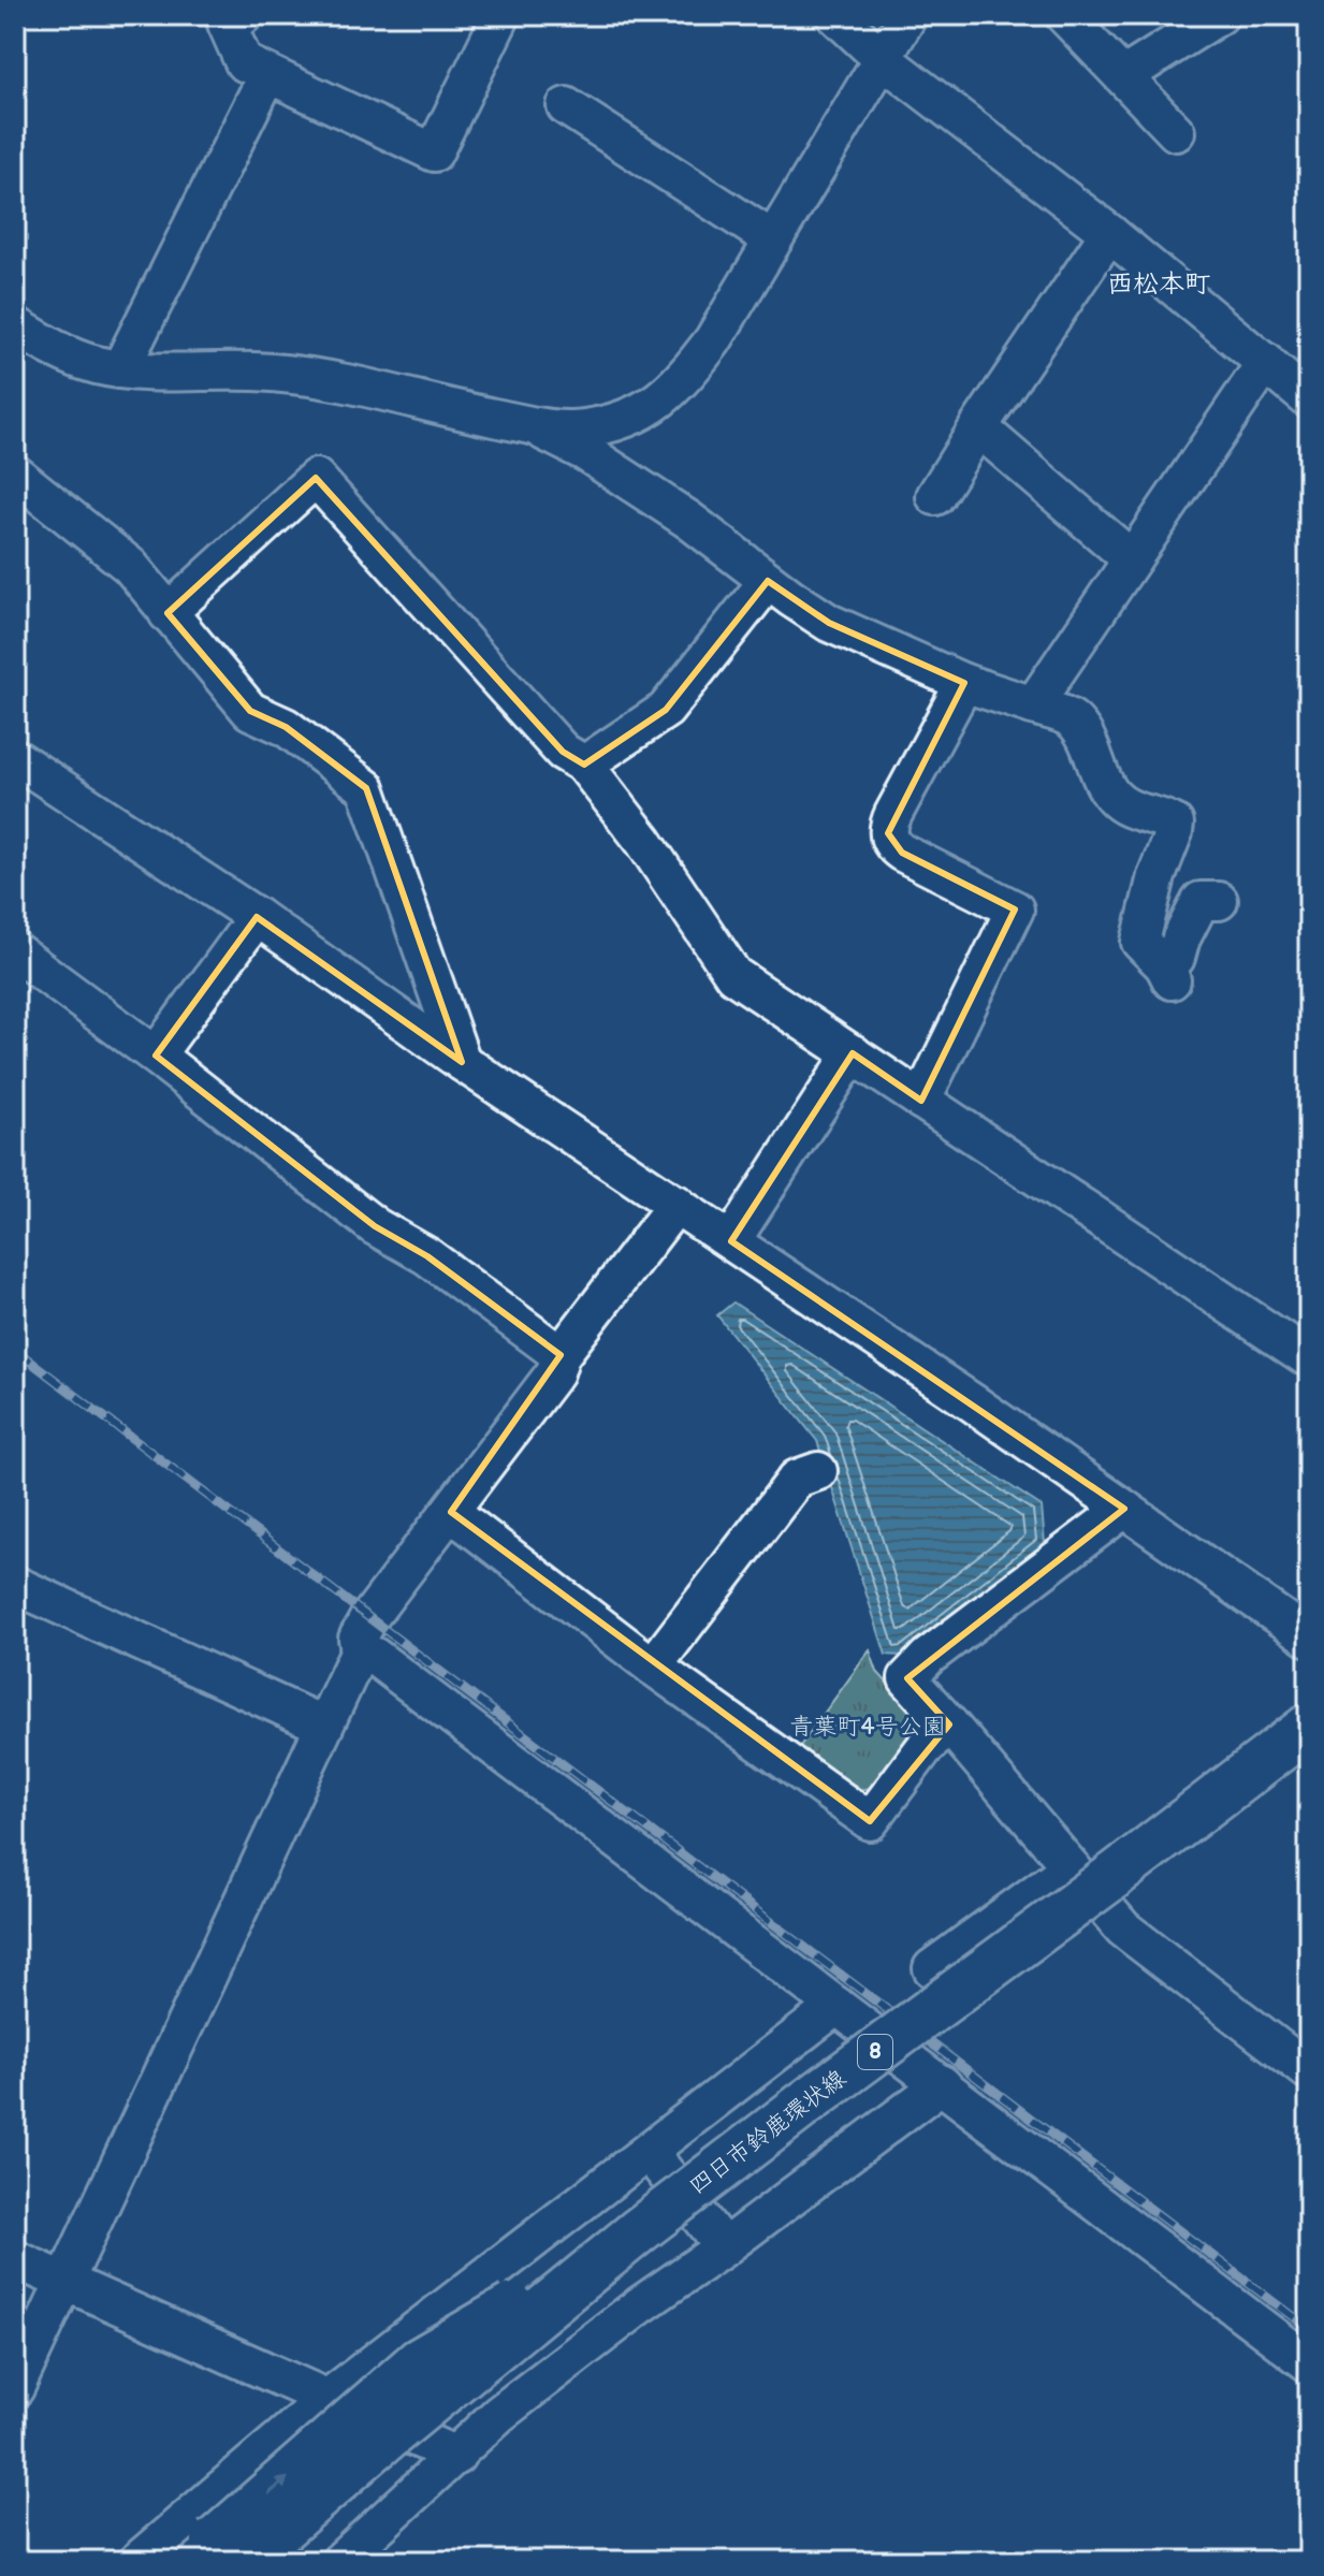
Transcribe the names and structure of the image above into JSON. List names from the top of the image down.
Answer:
{
  "streets": {
    "main road": ["8", "四日市鈴鹿環状線"]
  },
  "crossings": [
    ["8", "四日市鈴鹿環状線"]
  ],
  "districts": ["西松本町"],
  "parks": ["青葉町4号公園"]
}
